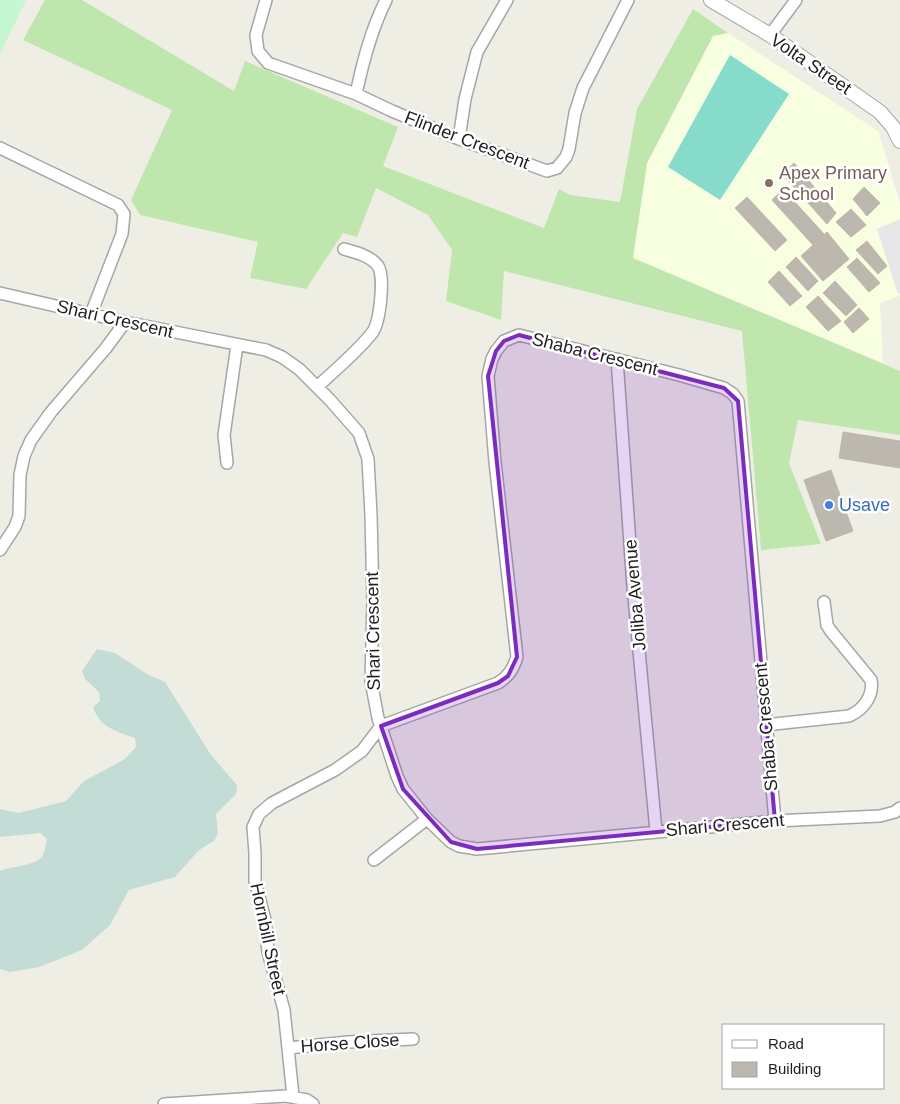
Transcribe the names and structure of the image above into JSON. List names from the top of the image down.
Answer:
{
  "streets": {
    "street": [
      "Volta Street",
      "Flinder Crescent",
      "Shari Crescent",
      "Shaba Crescent",
      "Joliba Avenue",
      "Hornbill Street",
      "Horse Close"
    ]
  },
  "crossings": [
    ["Shari Crescent", "Shaba Crescent"],
    ["Shari Crescent", "Joliba Avenue"],
    ["Shari Crescent", "Hornbill Street"],
    ["Shaba Crescent", "Joliba Avenue"],
    ["Shaba Crescent", "Hornbill Street"],
    ["Hornbill Street", "Horse Close"]
  ],
  "places": ["Apex Primary School", "Usave"],
  "legend": ["Road", "Building"]
}
